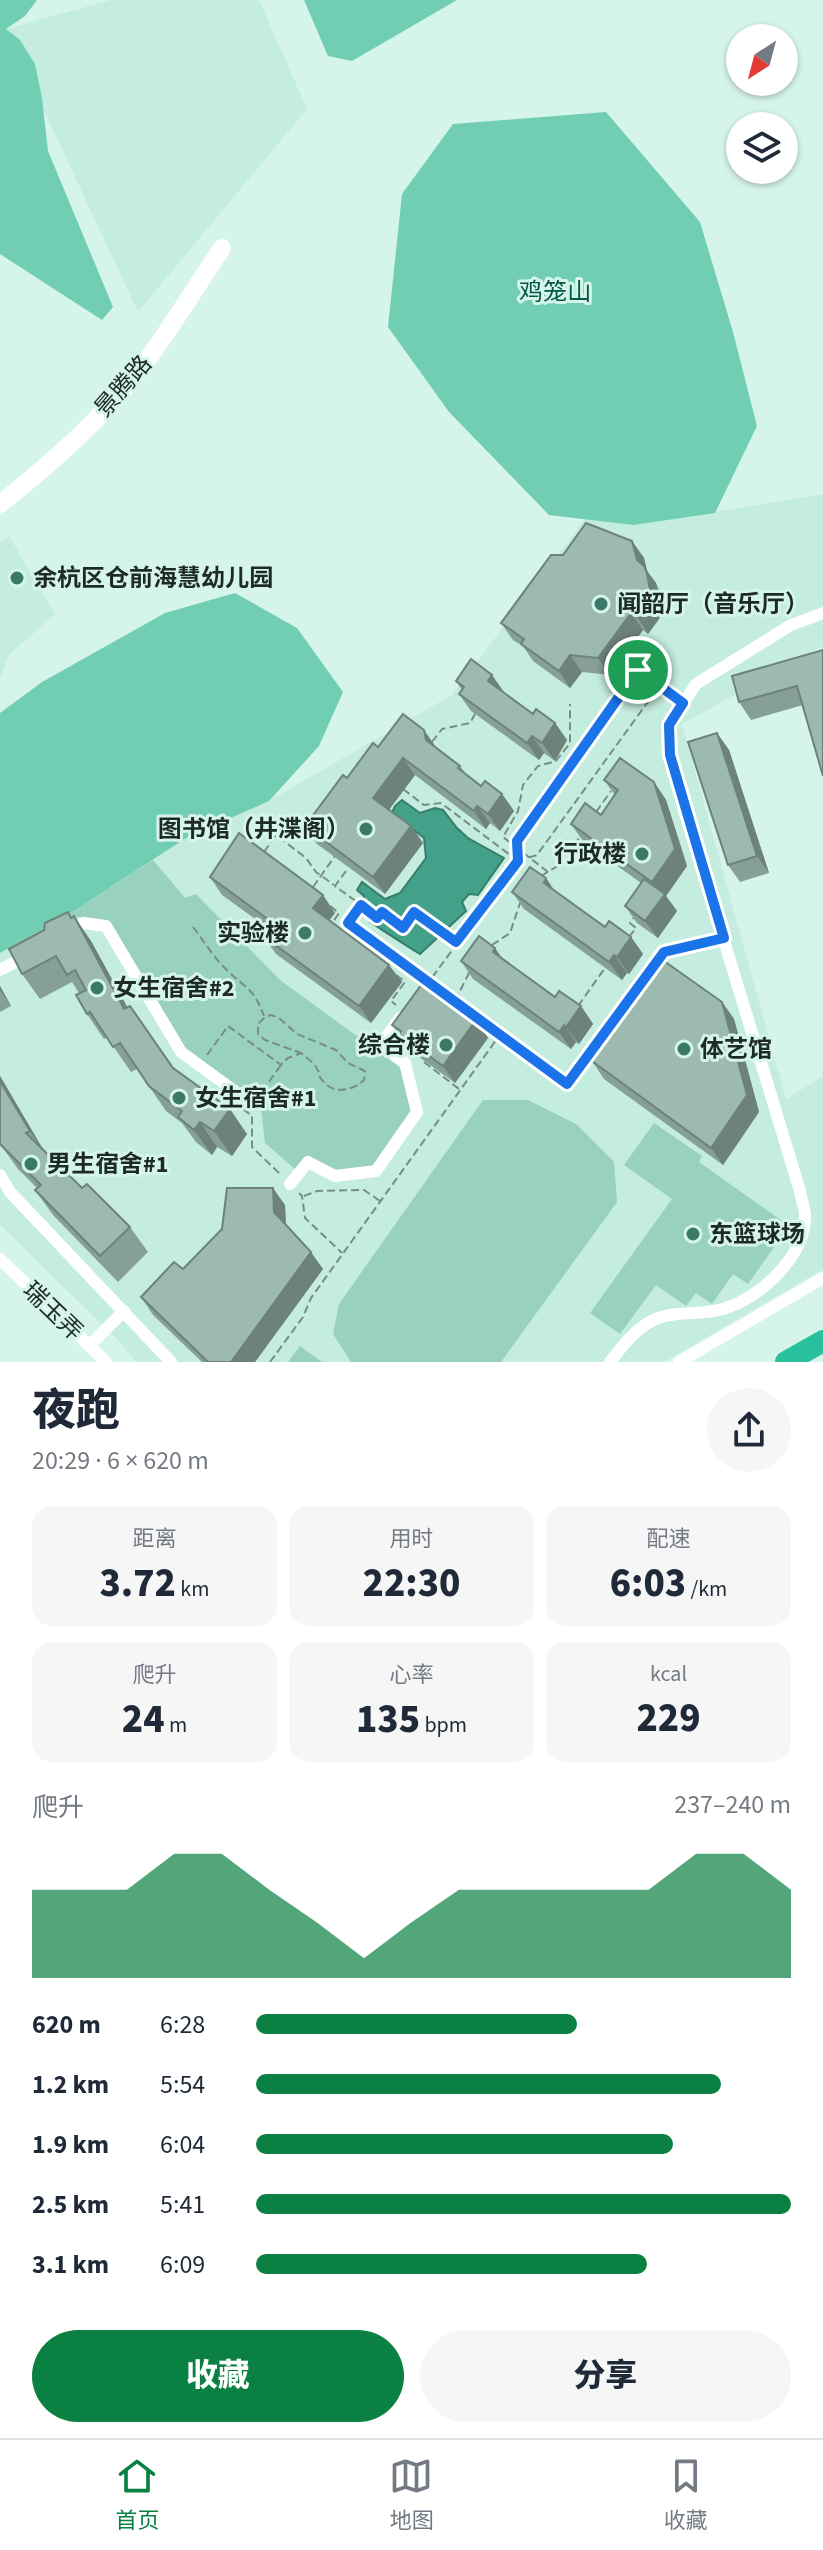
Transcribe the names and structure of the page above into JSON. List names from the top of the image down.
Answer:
{
  "streets": {
    "street": ["景腾路", "瑞玉弄"]
  },
  "parks": ["鸡笼山"],
  "places": [
    "余杭区仓前海慧幼儿园",
    "闻韶厅（音乐厅）",
    "图书馆（井渫阁）",
    "行政楼",
    "实验楼",
    "女生宿舍#2",
    "综合楼",
    "体艺馆",
    "女生宿舍#1",
    "男生宿舍#1",
    "东篮球场"
  ],
  "north": "bottom left",
  "page": {
    "heading": ["夜跑", "20:29 · 6 × 620 m"],
    "stats": [
      ["距离", "3.72 km"],
      ["用时", "22:30"],
      ["配速", "6:03 /km"],
      ["爬升", "24 m"],
      ["心率", "135 bpm"],
      ["kcal", "229"]
    ],
    "chart": ["爬升", "237–240 m"],
    "list": [
      {
        "name": "620 m",
        "note": "6:28"
      },
      {
        "name": "1.2 km",
        "note": "5:54"
      },
      {
        "name": "1.9 km",
        "note": "6:04"
      },
      {
        "name": "2.5 km",
        "note": "5:41"
      },
      {
        "name": "3.1 km",
        "note": "6:09"
      }
    ],
    "buttons": ["收藏", "分享"],
    "tabs": ["首页", "地图", "收藏"]
  }
}
